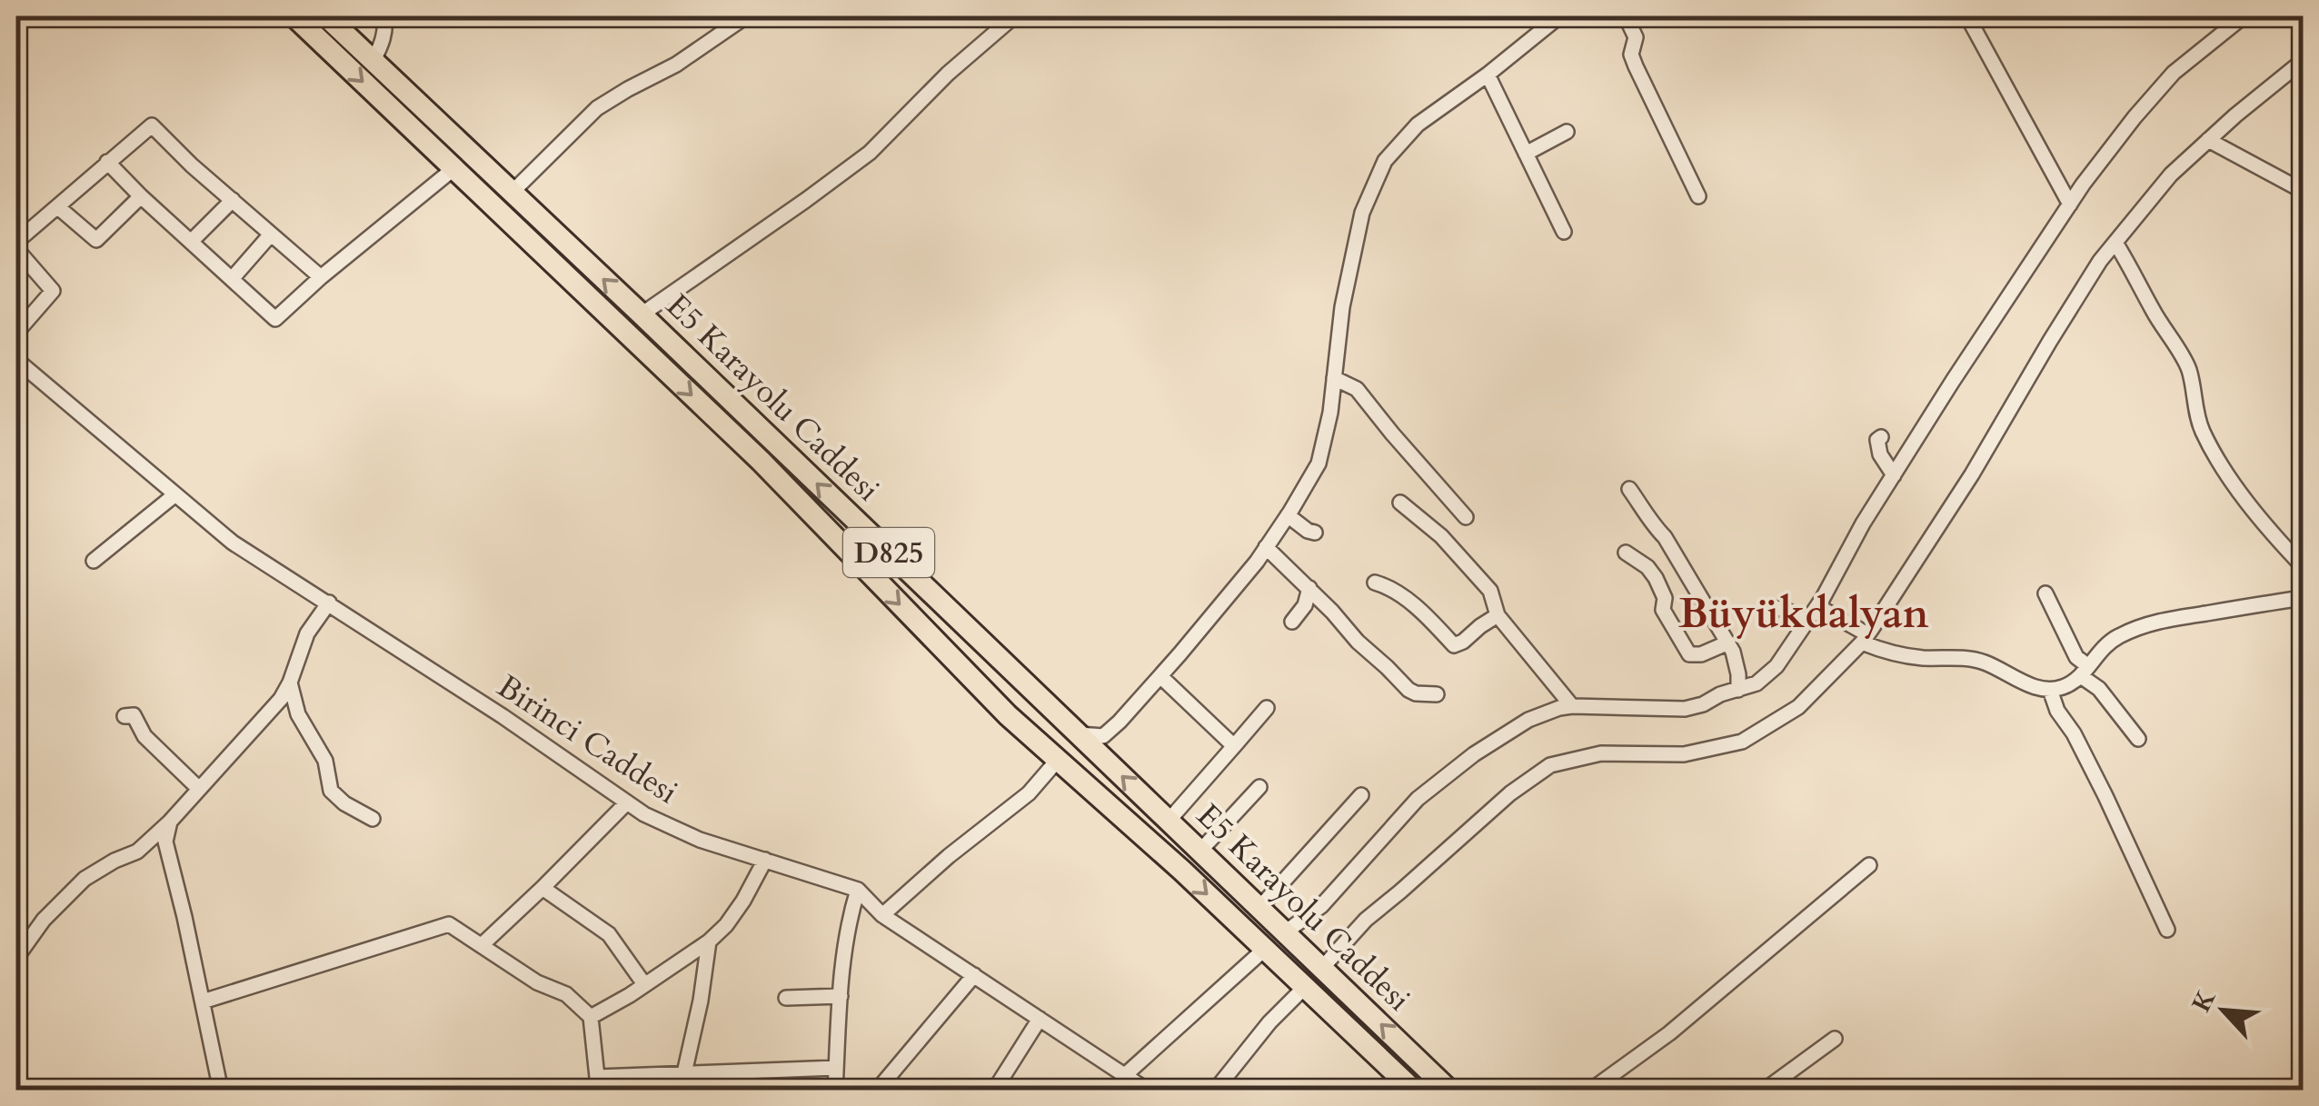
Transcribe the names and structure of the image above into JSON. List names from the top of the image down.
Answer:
{
  "streets": {
    "highway": ["E5 Karayolu Caddesi", "D825"],
    "street": ["Birinci Caddesi"]
  },
  "districts": ["Büyükdalyan"],
  "north": "top left"
}
